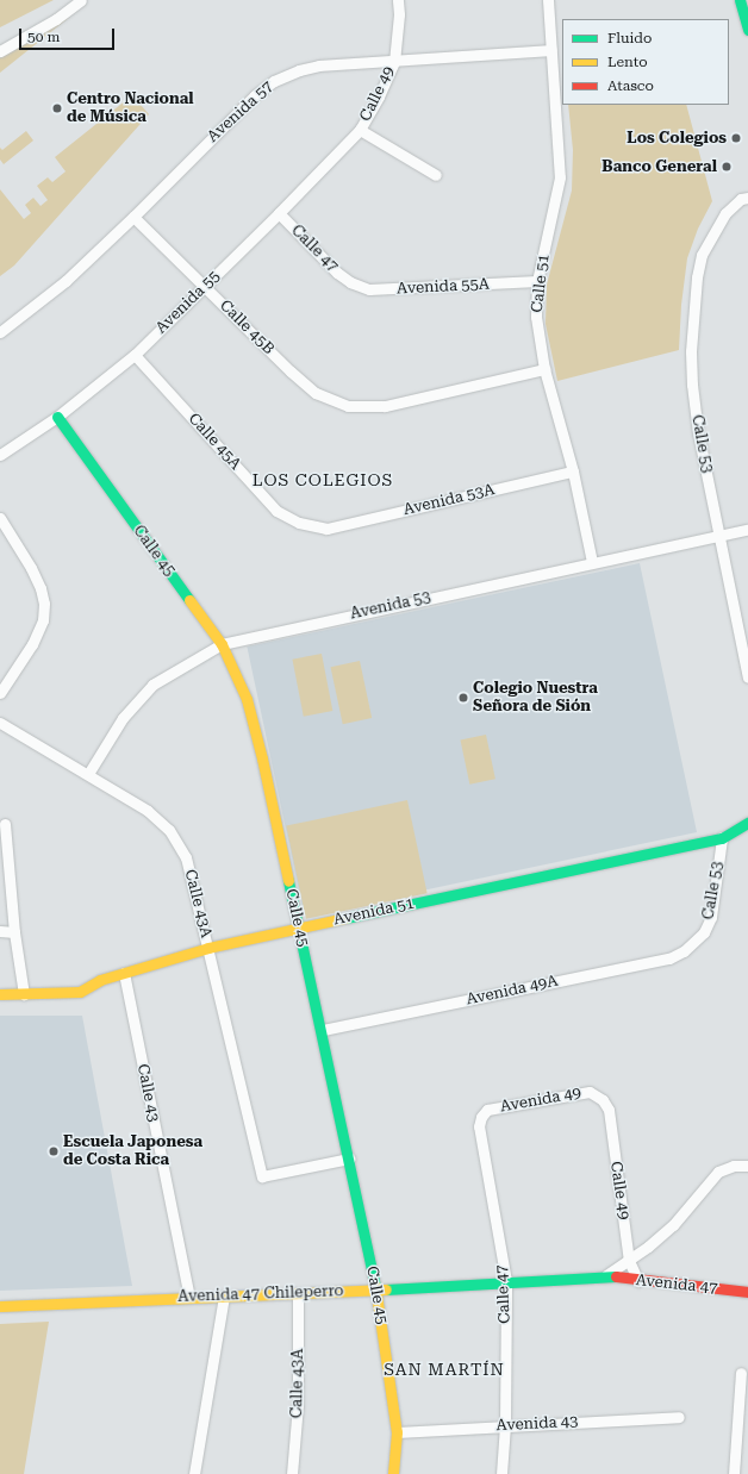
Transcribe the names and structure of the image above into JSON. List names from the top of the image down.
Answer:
{
  "streets": {
    "street": [
      "Calle 49",
      "Avenida 57",
      "Calle 47",
      "Calle 51",
      "Avenida 55A",
      "Avenida 55",
      "Calle 45B",
      "Calle 45A",
      "Calle 53",
      "Avenida 53A",
      "Calle 45",
      "Avenida 53",
      "Calle 43A",
      "Avenida 51",
      "Avenida 49A",
      "Calle 43",
      "Avenida 49",
      "Avenida 47",
      "Avenida 47 Chileperro",
      "Avenida 43"
    ]
  },
  "crossings": [
    ["Calle 49", "Avenida 57"],
    ["Calle 49", "Avenida 55"],
    ["Calle 49", "Avenida 49"],
    ["Calle 49", "Avenida 47"],
    ["Avenida 57", "Calle 51"],
    ["Avenida 57", "Calle 45B"],
    ["Calle 47", "Avenida 55A"],
    ["Calle 47", "Avenida 55"],
    ["Calle 47", "Avenida 49"],
    ["Calle 47", "Avenida 47 Chileperro"],
    ["Calle 47", "Avenida 43"],
    ["Calle 51", "Avenida 55A"],
    ["Calle 51", "Calle 45B"],
    ["Calle 51", "Avenida 53A"],
    ["Calle 51", "Avenida 53"],
    ["Avenida 55", "Calle 45B"],
    ["Avenida 55", "Calle 45A"],
    ["Avenida 55", "Calle 45"],
    ["Calle 45A", "Avenida 53A"],
    ["Calle 53", "Avenida 53"],
    ["Calle 53", "Avenida 51"],
    ["Calle 53", "Avenida 49A"],
    ["Calle 45", "Avenida 53"],
    ["Calle 45", "Calle 43A"],
    ["Calle 45", "Avenida 51"],
    ["Calle 45", "Avenida 49A"],
    ["Calle 45", "Avenida 47 Chileperro"],
    ["Calle 45", "Avenida 43"],
    ["Avenida 53", "Calle 43A"],
    ["Calle 43A", "Avenida 51"],
    ["Calle 43A", "Avenida 47 Chileperro"],
    ["Avenida 51", "Calle 43"],
    ["Calle 43", "Avenida 47 Chileperro"],
    ["Avenida 47", "Avenida 47 Chileperro"]
  ],
  "districts": ["LOS COLEGIOS", "SAN MARTÍN"],
  "places": [
    "Centro Nacional de Música",
    "Los Colegios",
    "Banco General",
    "Colegio Nuestra Señora de Sión",
    "Escuela Japonesa de Costa Rica"
  ],
  "legend": ["Fluido", "Lento", "Atasco"],
  "scale_bar": "50 m"
}
